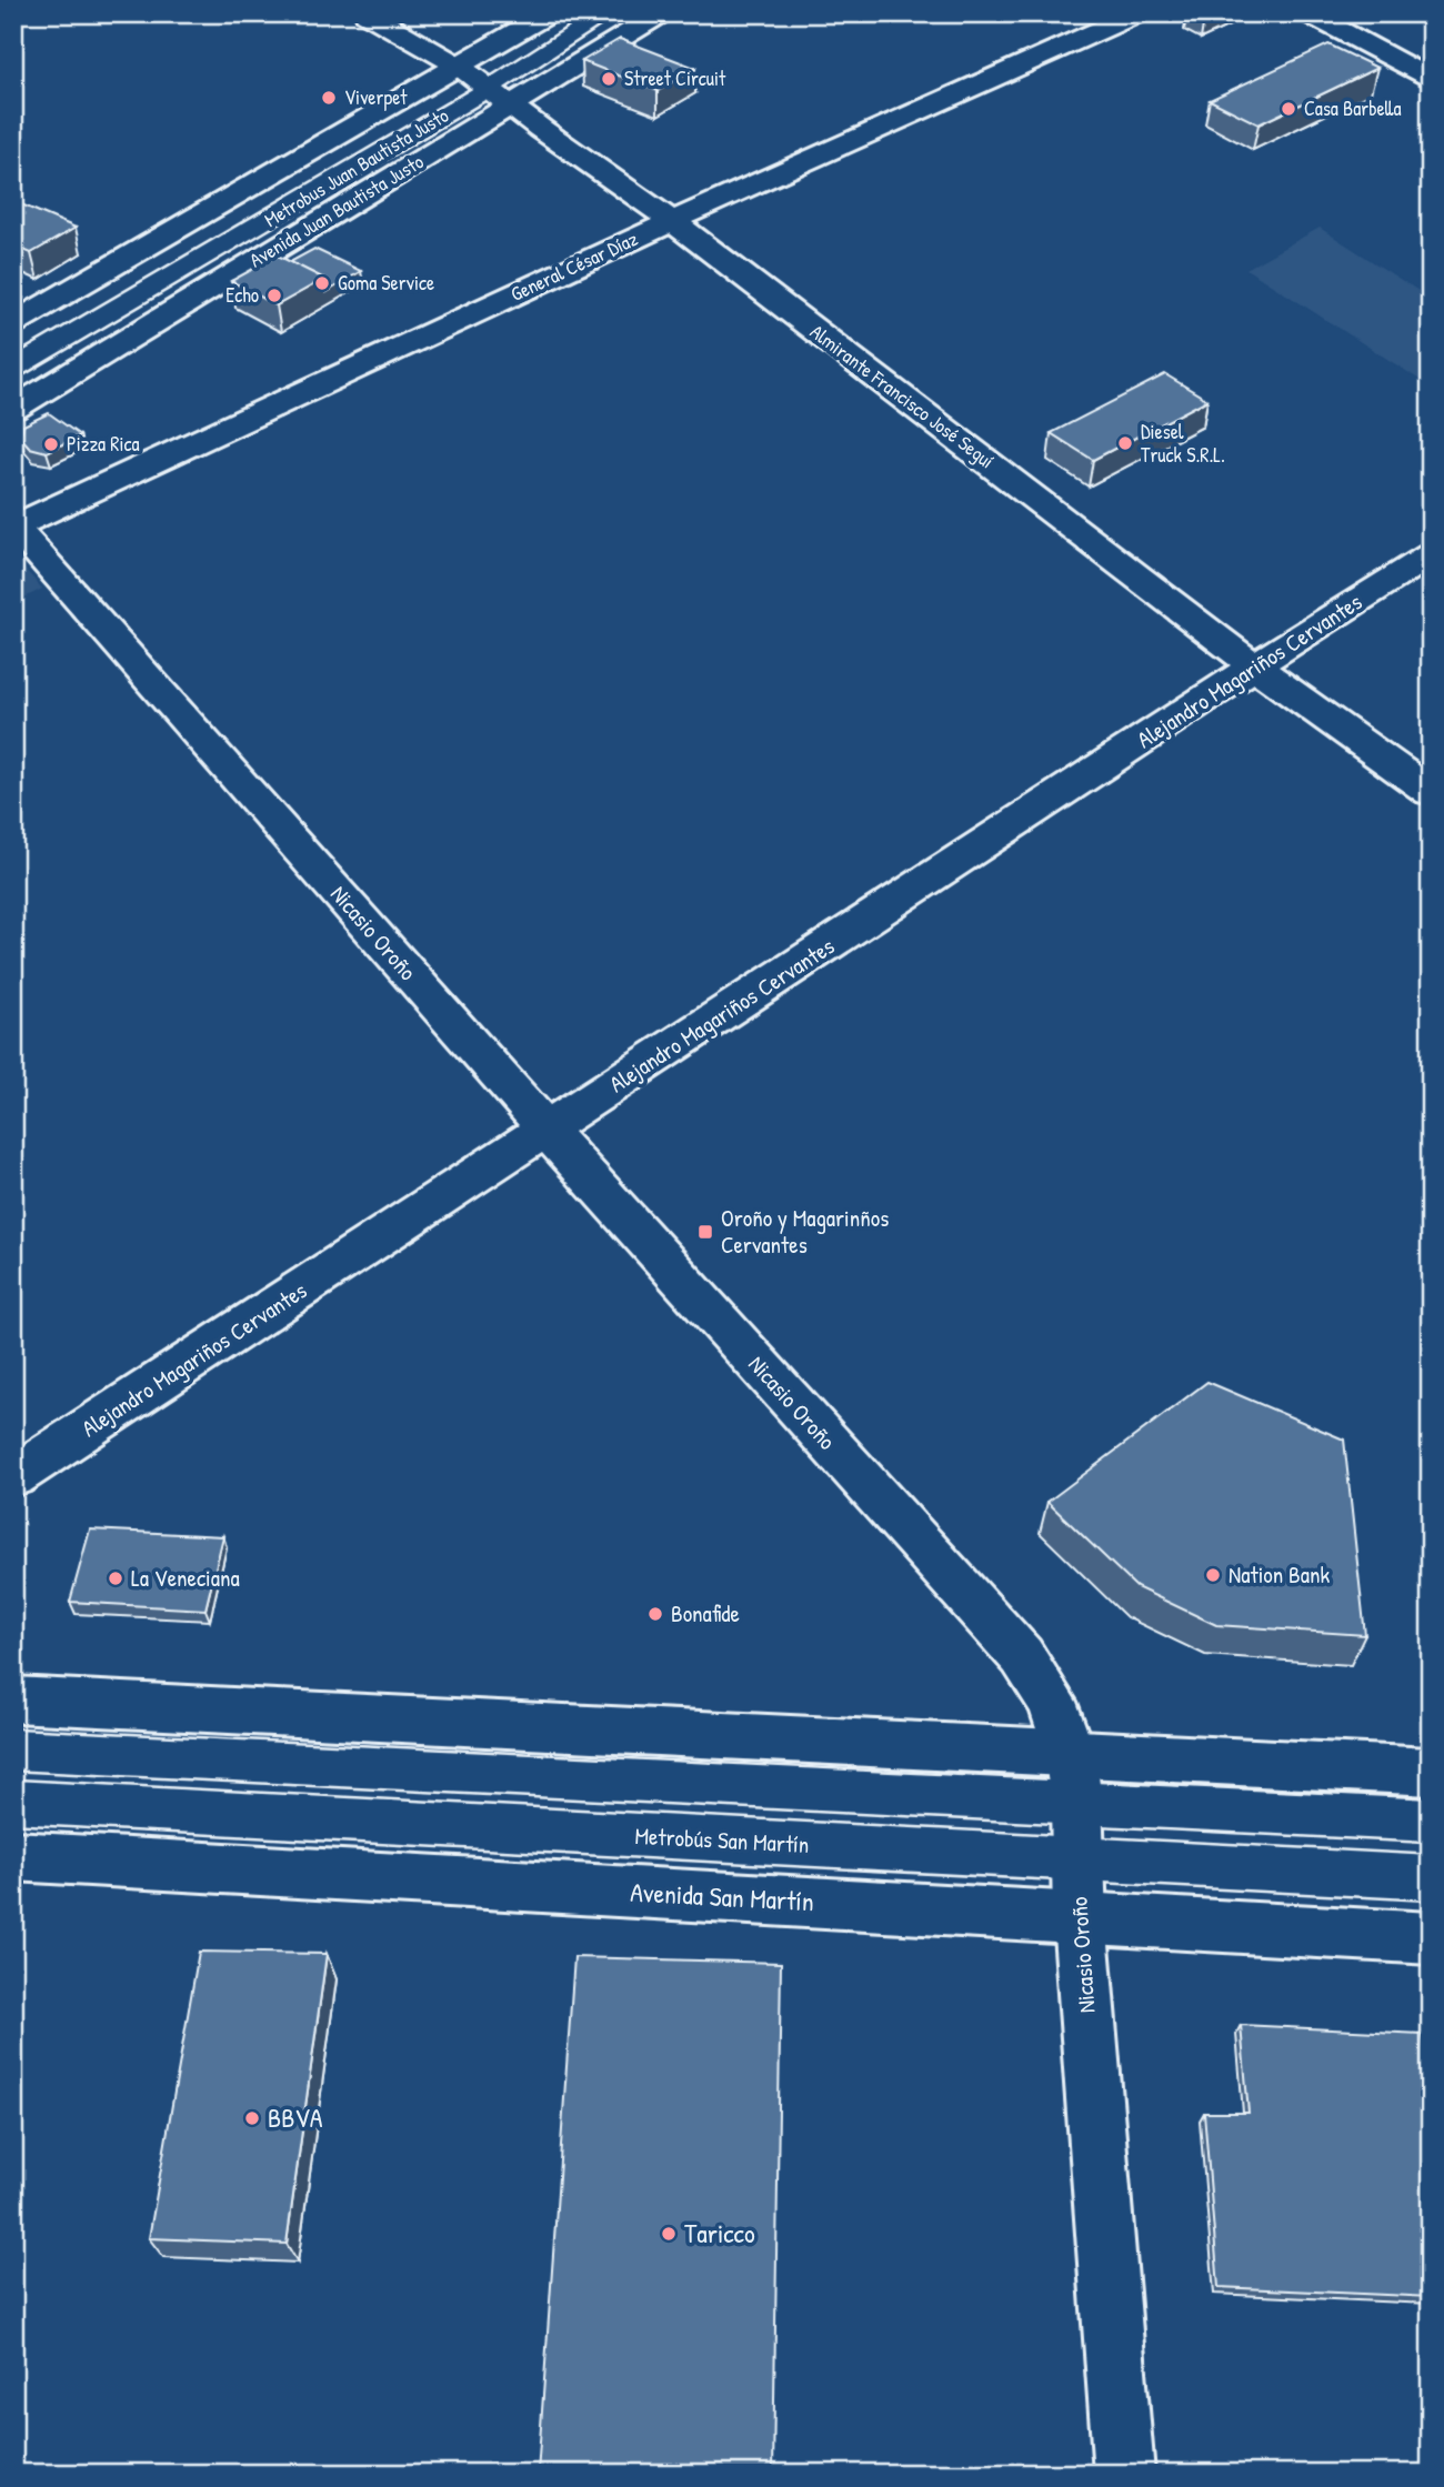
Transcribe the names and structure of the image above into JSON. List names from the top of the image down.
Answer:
{
  "streets": {
    "street": [
      "Avenida Juan Bautista Justo",
      "General César Díaz",
      "Almirante Francisco José Seguí",
      "Alejandro Magariños Cervantes",
      "Nicasio Oroño",
      "Avenida San Martín"
    ],
    "lane": ["Metrobus Juan Bautista Justo", "Metrobús San Martín"]
  },
  "crossings": [
    ["Metrobus Juan Bautista Justo", "Avenida Juan Bautista Justo"],
    ["Metrobus Juan Bautista Justo", "Almirante Francisco José Seguí"],
    ["Avenida Juan Bautista Justo", "Almirante Francisco José Seguí"],
    ["General César Díaz", "Almirante Francisco José Seguí"],
    ["General César Díaz", "Nicasio Oroño"],
    ["Almirante Francisco José Seguí", "Alejandro Magariños Cervantes"],
    ["Alejandro Magariños Cervantes", "Nicasio Oroño"],
    ["Nicasio Oroño", "Metrobús San Martín"],
    ["Nicasio Oroño", "Avenida San Martín"]
  ],
  "places": {
    "other": [
      "Street Circuit",
      "Viverpet",
      "Casa Barbella",
      "Goma Service",
      "Echo",
      "Diesel Truck S.R.L.",
      "Pizza Rica",
      "Nation Bank",
      "La Veneciana",
      "Bonafide",
      "BBVA",
      "Taricco"
    ],
    "transit": ["Oroño y Magarinños Cervantes"]
  }
}
